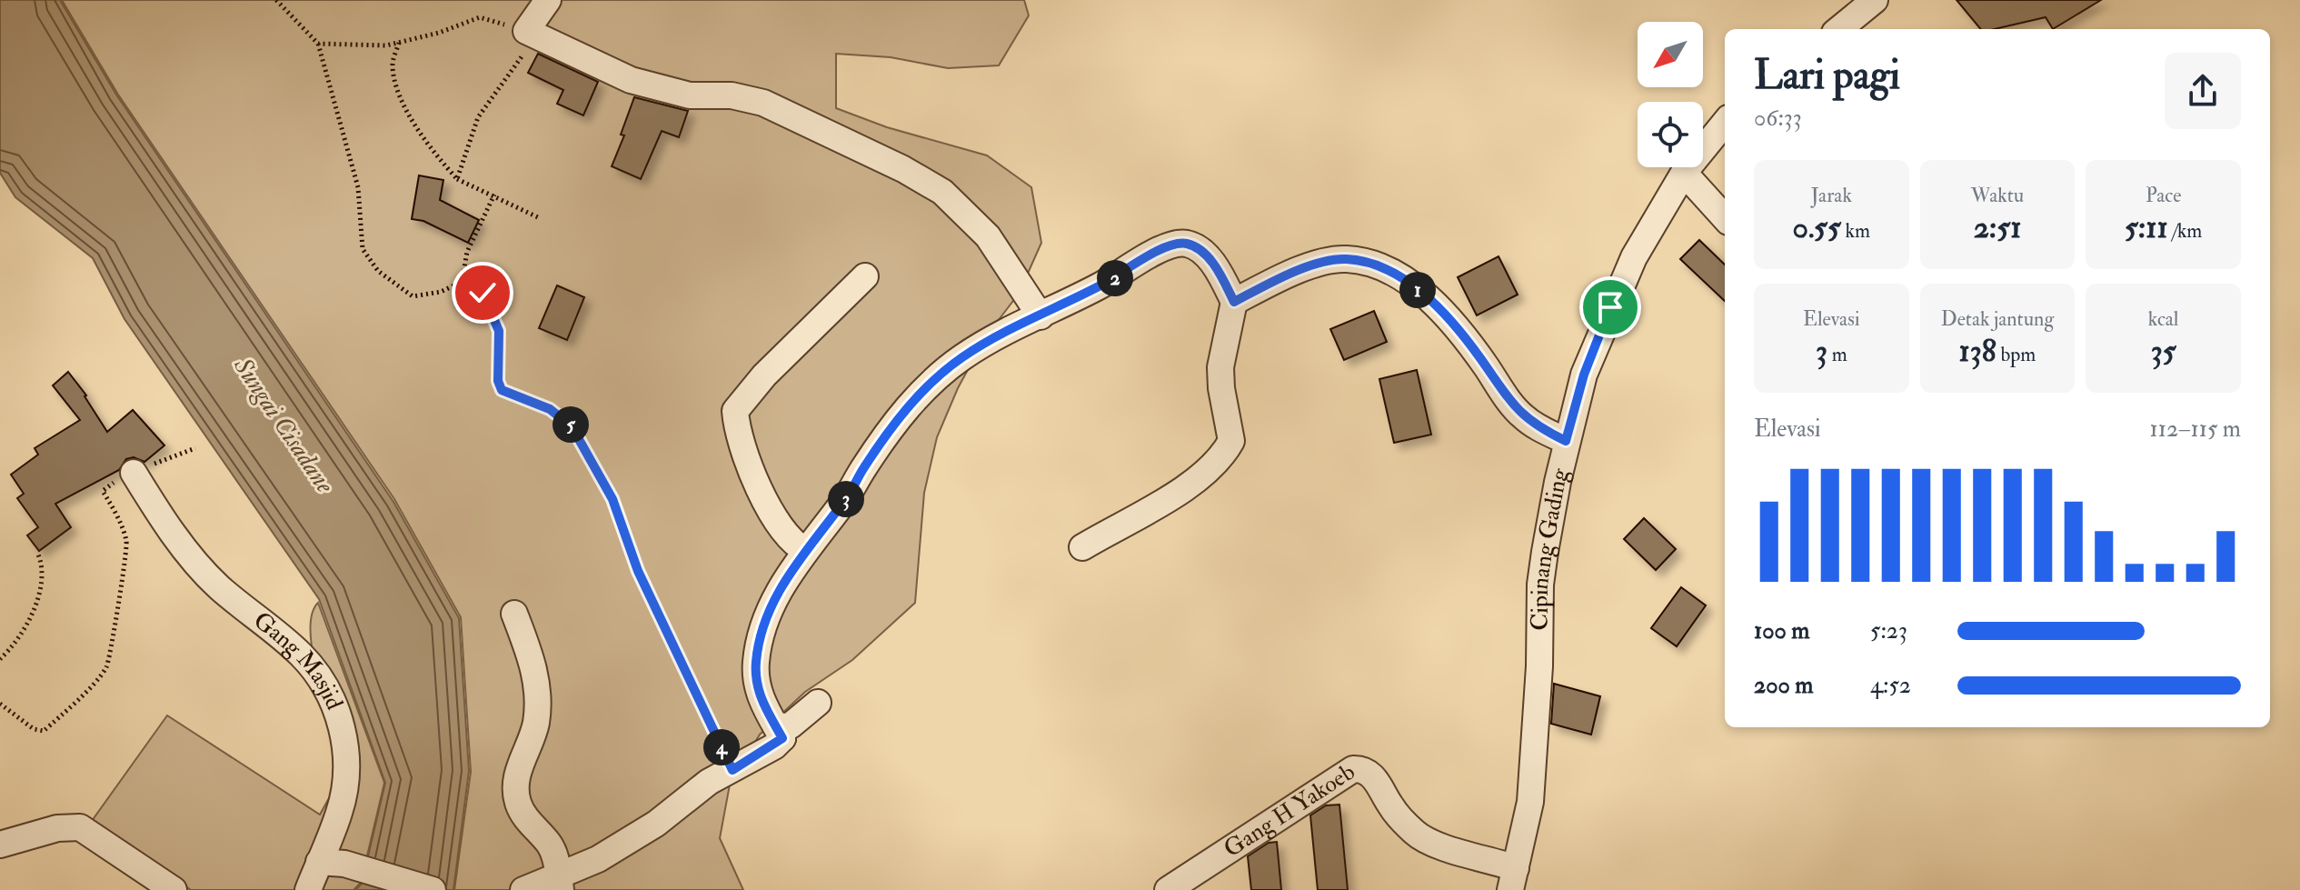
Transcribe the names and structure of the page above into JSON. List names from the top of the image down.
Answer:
{
  "streets": {
    "street": ["Cipinang Gading", "Gang Masjid", "Gang H Yakoeb"]
  },
  "crossings": [
    ["Cipinang Gading", "Gang H Yakoeb"]
  ],
  "water": ["Sungai Cisadane"],
  "north": "bottom left",
  "page": {
    "heading": ["Lari pagi", "06:33"],
    "stats": [
      ["Jarak", "0.55 km"],
      ["Waktu", "2:51"],
      ["Pace", "5:11 /km"],
      ["Elevasi", "3 m"],
      ["Detak jantung", "138 bpm"],
      ["kcal", "35"]
    ],
    "pins": [
      "2",
      "1",
      "5",
      "3",
      "4"
    ],
    "chart": ["Elevasi", "112–115 m"],
    "list": [
      {
        "name": "100 m",
        "note": "5:23"
      },
      {
        "name": "200 m",
        "note": "4:52"
      }
    ]
  }
}
